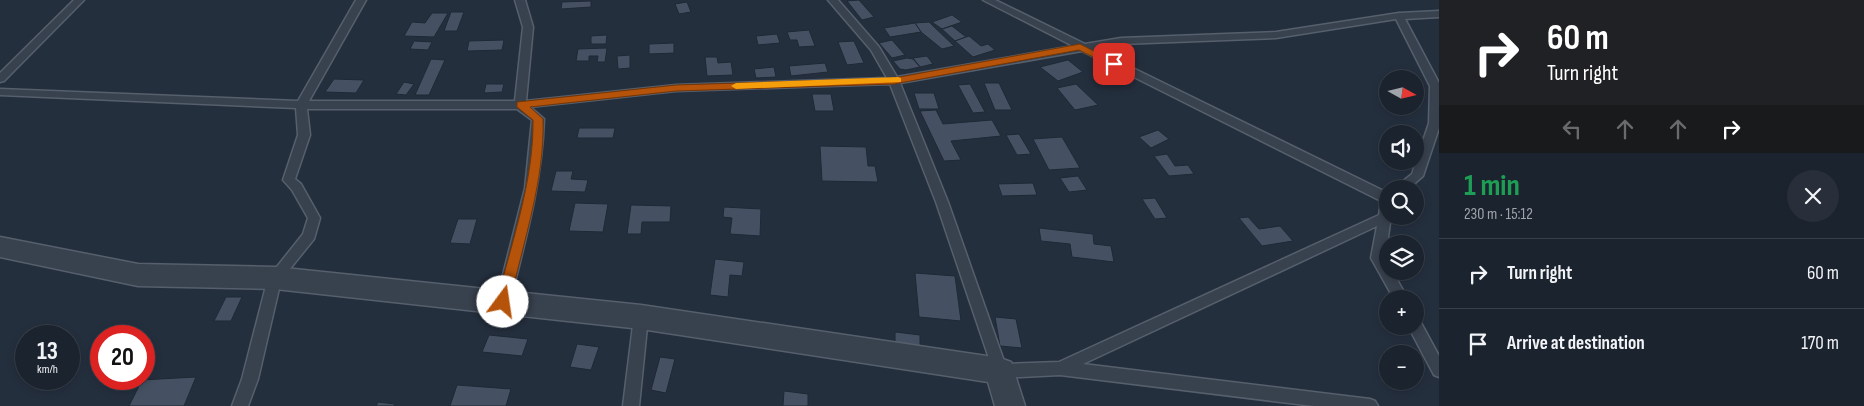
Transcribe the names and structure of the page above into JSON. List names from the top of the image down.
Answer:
{
  "north": "right",
  "page": {
    "turn": ["60 m", "Turn right"],
    "map_buttons": ["+", "−"],
    "heading": ["1 min", "230 m · 15:12"],
    "list": [
      {
        "name": "Turn right",
        "value": "60 m"
      },
      {
        "name": "Arrive at destination",
        "value": "170 m"
      }
    ],
    "speed": "13 km/h",
    "limit": "20"
  }
}
